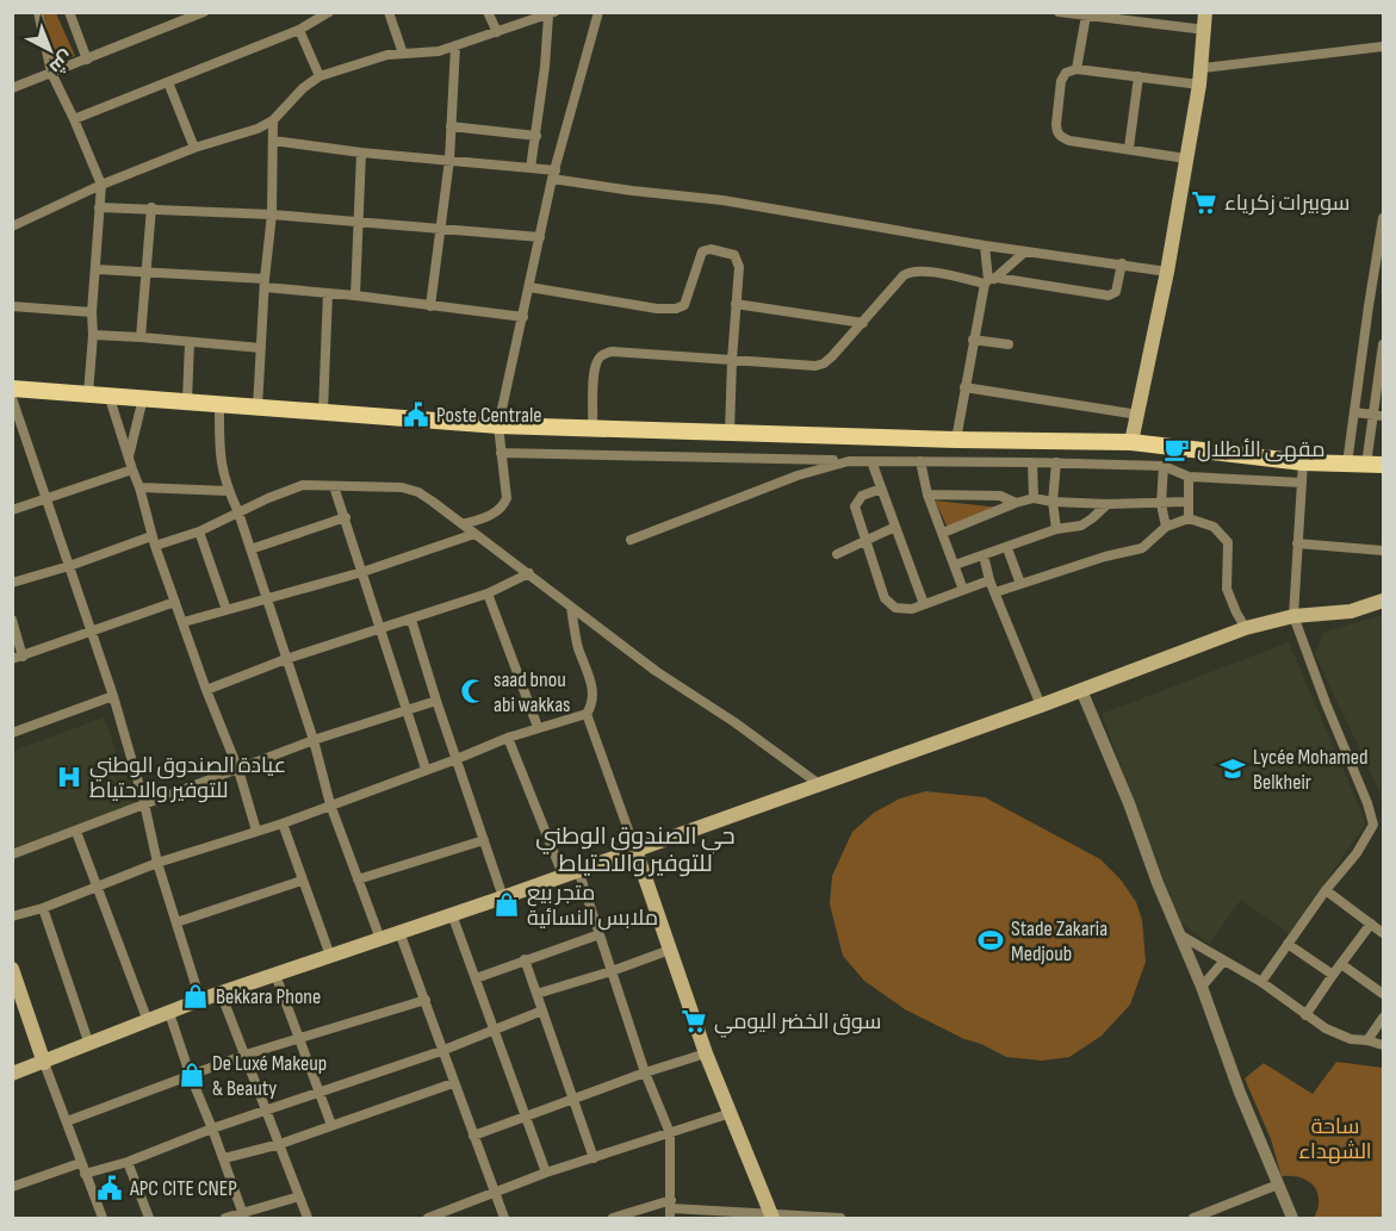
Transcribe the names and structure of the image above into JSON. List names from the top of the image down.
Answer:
{
  "districts": ["حي الصندوق الوطني للتوفير والاحتياط"],
  "parks": ["ساحة الشهداء"],
  "places": {
    "supermarket": ["سوبيرات زكرياء", "سوق الخضر اليومي"],
    "public building": ["Poste Centrale", "APC CITE CNEP"],
    "cafe": ["مقهى الأطلال"],
    "mosque": ["saad bnou abi wakkas"],
    "school or university": ["Lycée Mohamed Belkheir"],
    "hospital": ["عيادة الصندوق الوطني للتوفير والاحتياط"],
    "shop": ["متجر بيع ملابس النسائية", "Bekkara Phone", "De Luxé Makeup & Beauty"],
    "sports": ["Stade Zakaria Medjoub"]
  },
  "north": "bottom right"
}
